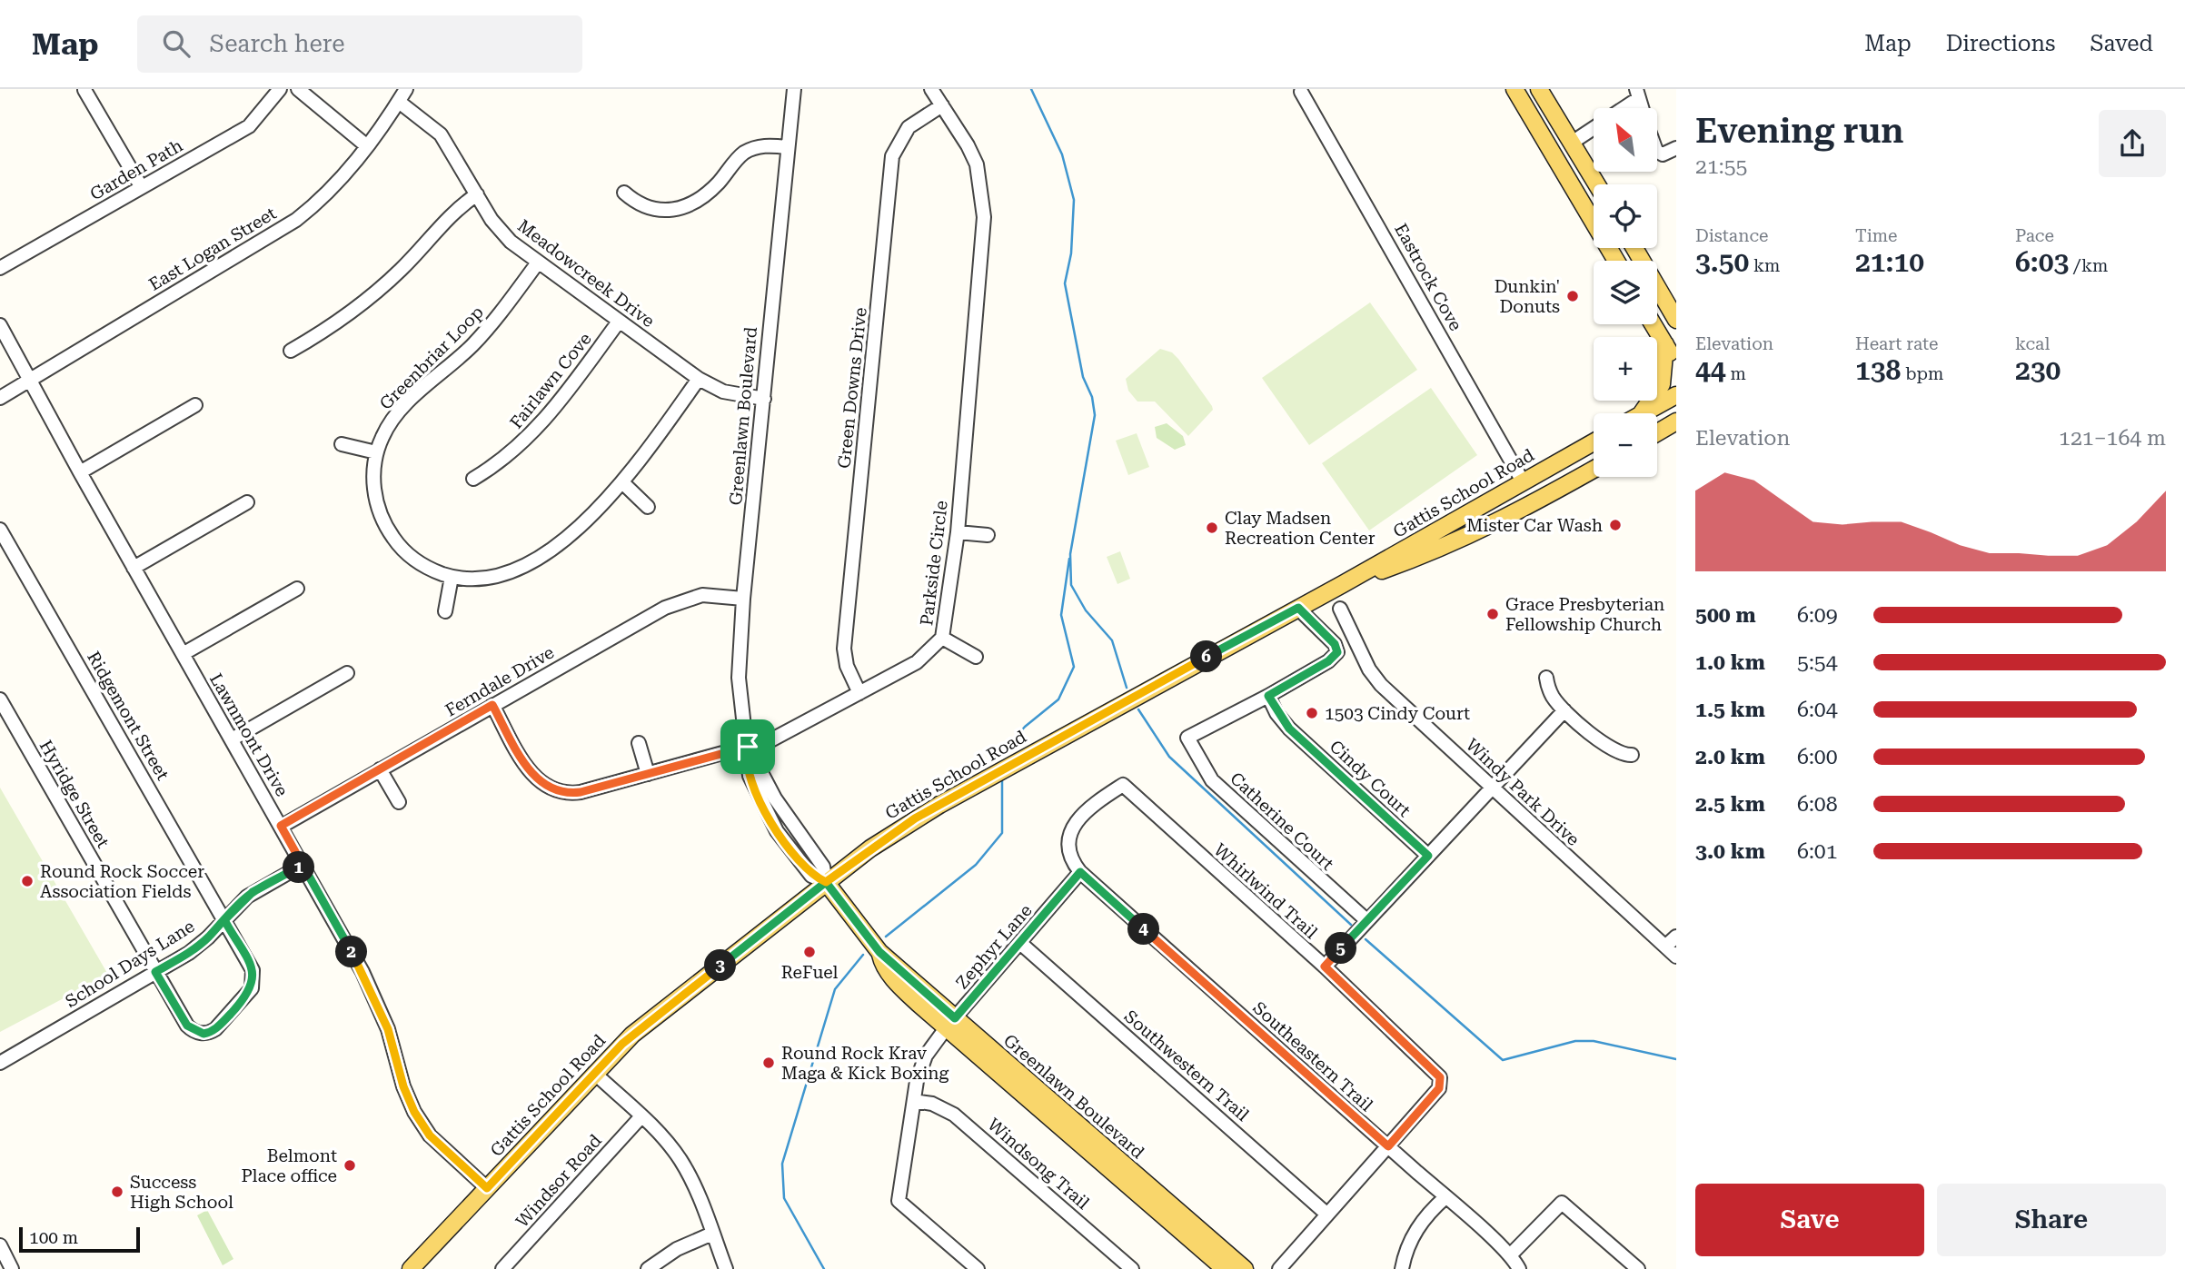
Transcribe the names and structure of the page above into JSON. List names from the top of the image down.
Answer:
{
  "streets": {
    "main road": ["Greenlawn Boulevard", "Gattis School Road"],
    "street": [
      "Garden Path",
      "East Logan Street",
      "Meadowcreek Drive",
      "Eastrock Cove",
      "Greenbriar Loop",
      "Fairlawn Cove",
      "Green Downs Drive",
      "Parkside Circle",
      "Ferndale Drive",
      "Ridgemont Street",
      "Lawnmont Drive",
      "Cindy Court",
      "Windy Park Drive",
      "Hyridge Street",
      "Catherine Court",
      "Whirlwind Trail",
      "Zephyr Lane",
      "School Days Lane",
      "Southeastern Trail",
      "Southwestern Trail",
      "Windsong Trail",
      "Windsor Road"
    ]
  },
  "crossings": [
    ["East Logan Street", "Meadowcreek Drive"],
    ["East Logan Street", "Lawnmont Drive"],
    ["Meadowcreek Drive", "Greenbriar Loop"],
    ["Meadowcreek Drive", "Fairlawn Cove"],
    ["Meadowcreek Drive", "Greenlawn Boulevard"],
    ["Eastrock Cove", "Gattis School Road"],
    ["Green Downs Drive", "Parkside Circle"],
    ["Greenlawn Boulevard", "Gattis School Road"],
    ["Greenlawn Boulevard", "Parkside Circle"],
    ["Greenlawn Boulevard", "Ferndale Drive"],
    ["Greenlawn Boulevard", "Zephyr Lane"],
    ["Gattis School Road", "Lawnmont Drive"],
    ["Parkside Circle", "Ferndale Drive"],
    ["Ferndale Drive", "Lawnmont Drive"],
    ["Ridgemont Street", "Hyridge Street"],
    ["Ridgemont Street", "School Days Lane"],
    ["Lawnmont Drive", "School Days Lane"],
    ["Cindy Court", "Catherine Court"],
    ["Hyridge Street", "School Days Lane"],
    ["Whirlwind Trail", "Zephyr Lane"],
    ["Whirlwind Trail", "Southeastern Trail"],
    ["Zephyr Lane", "Southeastern Trail"],
    ["Zephyr Lane", "Southwestern Trail"],
    ["Zephyr Lane", "Windsong Trail"]
  ],
  "places": [
    "Dunkin' Donuts",
    "Mister Car Wash",
    "Clay Madsen Recreation Center",
    "Grace Presbyterian Fellowship Church",
    "1503 Cindy Court",
    "Round Rock Soccer Association Fields",
    "ReFuel",
    "Round Rock Krav Maga & Kick Boxing",
    "Belmont Place office",
    "Success High School"
  ],
  "scale_bar": "100 m",
  "north": "top left",
  "page": {
    "header": "Map",
    "search": "Search here",
    "nav": ["Map", "Directions", "Saved"],
    "heading": ["Evening run", "21:55"],
    "map_buttons": ["+", "−"],
    "stats": [
      ["Distance", "3.50 km"],
      ["Time", "21:10"],
      ["Pace", "6:03 /km"],
      ["Elevation", "44 m"],
      ["Heart rate", "138 bpm"],
      ["kcal", "230"]
    ],
    "chart": ["Elevation", "121–164 m"],
    "list": [
      {
        "name": "500 m",
        "note": "6:09"
      },
      {
        "name": "1.0 km",
        "note": "5:54"
      },
      {
        "name": "1.5 km",
        "note": "6:04"
      },
      {
        "name": "2.0 km",
        "note": "6:00"
      },
      {
        "name": "2.5 km",
        "note": "6:08"
      },
      {
        "name": "3.0 km",
        "note": "6:01"
      }
    ],
    "pins": [
      "6",
      "1",
      "4",
      "5",
      "2",
      "3"
    ],
    "buttons": ["Save", "Share"],
    "scale": "100 m"
  }
}
